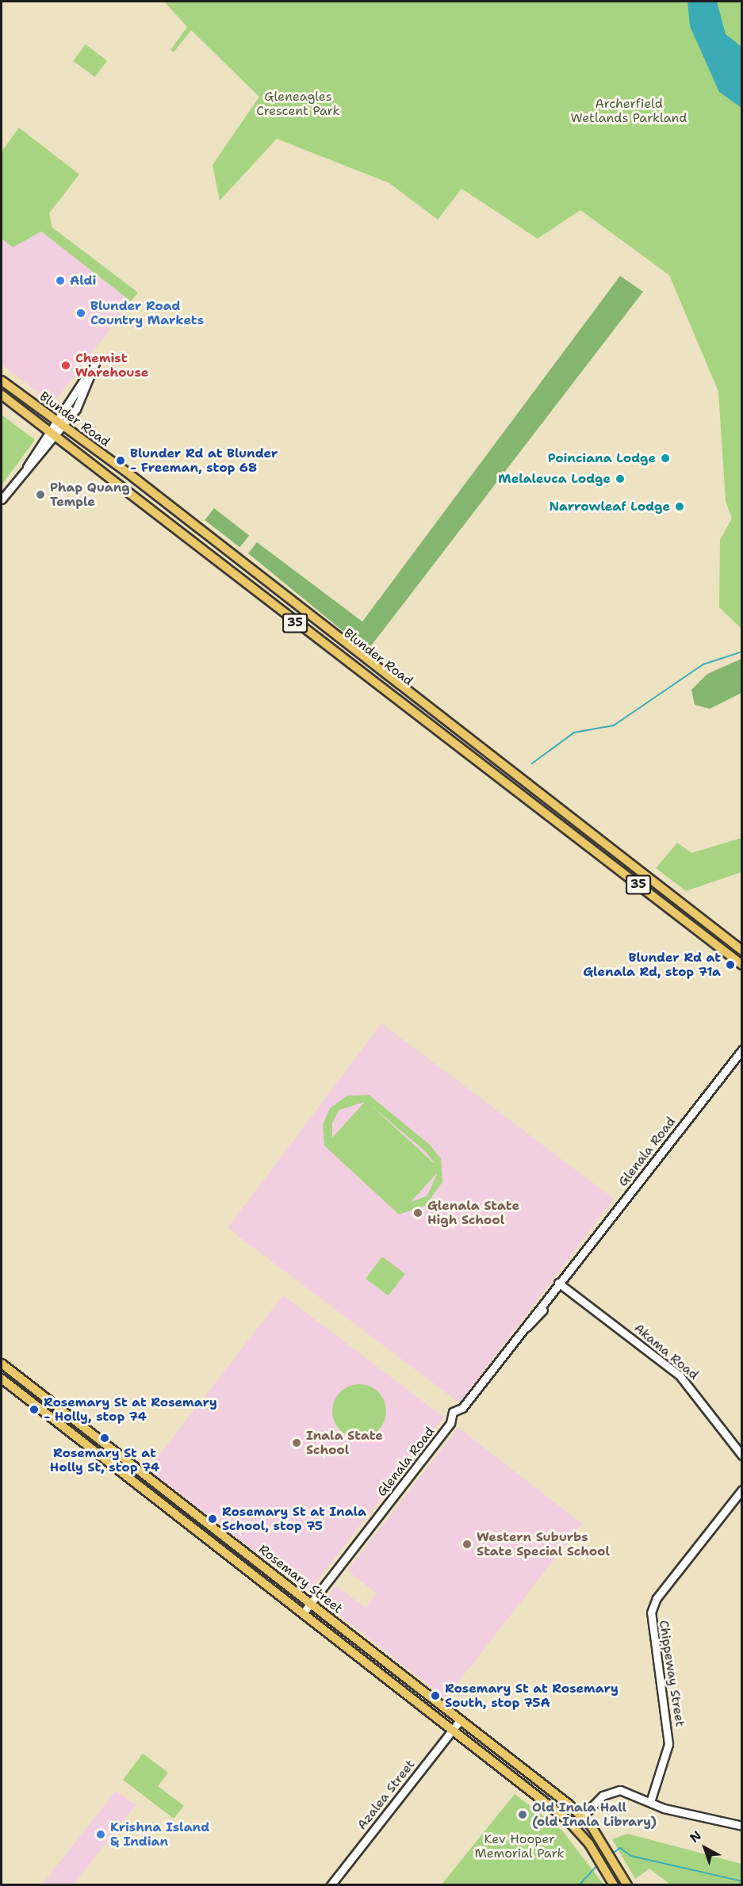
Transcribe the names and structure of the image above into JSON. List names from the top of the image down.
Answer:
{
  "streets": {
    "main road": ["Blunder Road", "35", "Rosemary Street"],
    "street": [
      "Glenala Road",
      "Akama Road",
      "Chippeway Street",
      "Azalea Street"
    ]
  },
  "crossings": [
    ["Glenala Road", "Akama Road"],
    ["Glenala Road", "Rosemary Street"],
    ["Rosemary Street", "Azalea Street"]
  ],
  "parks": ["Gleneagles Crescent Park", "Archerfield Wetlands Parkland", "Kev Hooper Memorial Park"],
  "places": [
    "Aldi",
    "Blunder Road Country Markets",
    "Chemist Warehouse",
    "Poinciana Lodge",
    "Blunder Rd at Blunder - Freeman, stop 68",
    "Melaleuca Lodge",
    "Phap Quang Temple",
    "Narrowleaf Lodge",
    "Blunder Rd at Glenala Rd, stop 71a",
    "Glenala State High School",
    "Rosemary St at Rosemary - Holly, stop 74",
    "Rosemary St at Holly St, stop 74",
    "Inala State School",
    "Rosemary St at Inala School, stop 75",
    "Western Suburbs State Special School",
    "Rosemary St at Rosemary South, stop 75A",
    "Old Inala Hall (old Inala Library)",
    "Krishna Island & Indian"
  ],
  "north": "top left"
}
